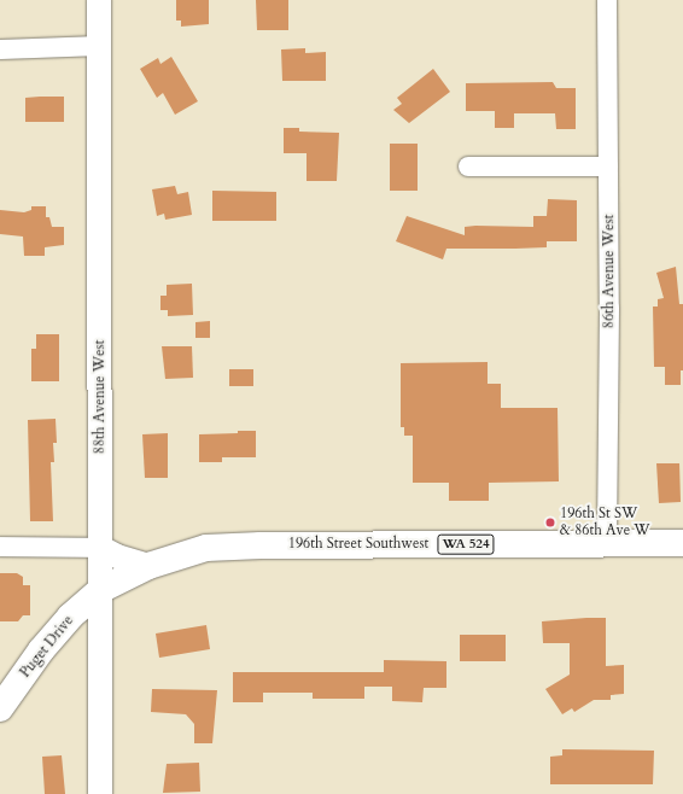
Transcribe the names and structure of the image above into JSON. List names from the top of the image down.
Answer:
{
  "streets": {
    "main road": ["196th Street Southwest", "WA 524", "Puget Drive"],
    "street": ["86th Avenue West", "88th Avenue West"]
  },
  "crossings": [
    ["86th Avenue West", "196th Street Southwest"],
    ["88th Avenue West", "196th Street Southwest"],
    ["88th Avenue West", "Puget Drive"],
    ["196th Street Southwest", "Puget Drive"]
  ],
  "places": ["196th St SW & 86th Ave W"]
}
